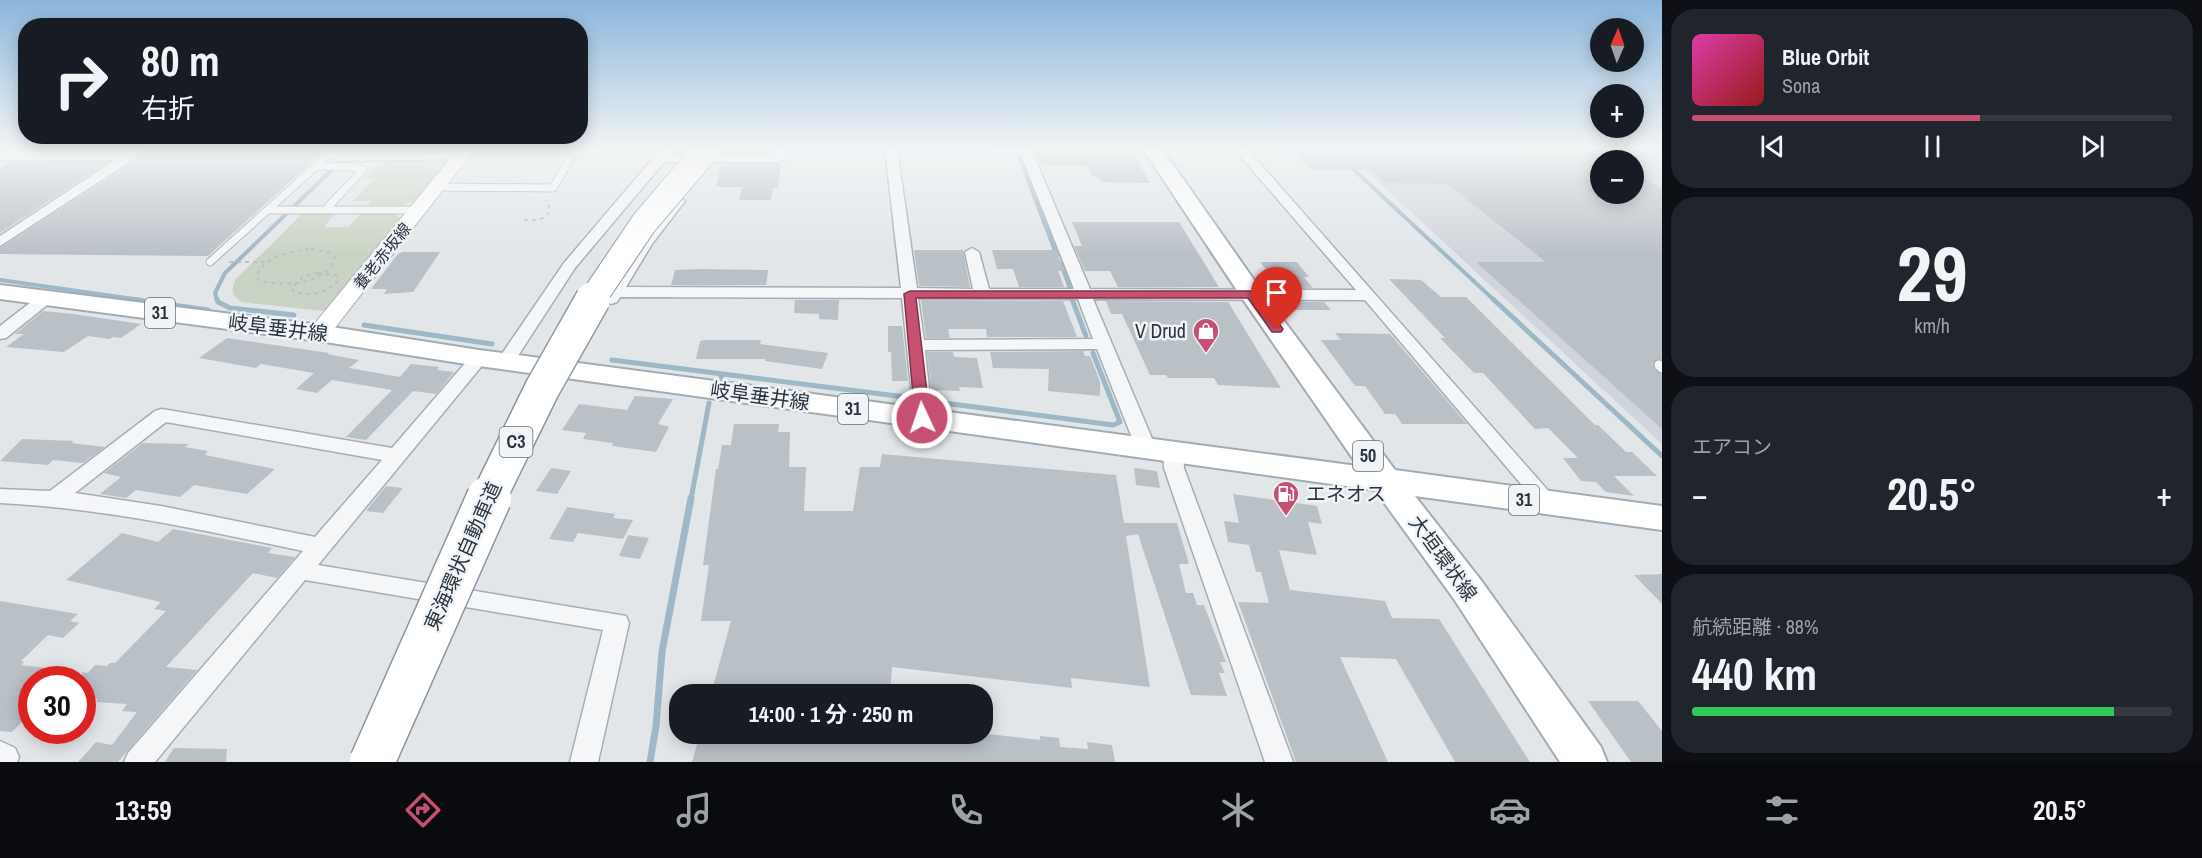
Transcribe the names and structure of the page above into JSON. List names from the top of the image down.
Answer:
{
  "streets": {
    "highway": ["C3", "東海環状自動車道"],
    "main road": [
      "養老赤坂線",
      "31",
      "岐阜垂井線",
      "50",
      "大垣環状線"
    ]
  },
  "crossings": [
    ["養老赤坂線", "岐阜垂井線"],
    ["岐阜垂井線", "大垣環状線"]
  ],
  "places": {
    "shop": ["V Drud"],
    "fuel station": ["エネオス"]
  },
  "north": "top",
  "page": {
    "map_buttons": ["+", "−"],
    "turn": ["80 m", "右折"],
    "song": ["Blue Orbit", "Sona"],
    "tile": [
      ["29", "km/h"],
      "エアコン",
      ["航続距離 · 88%", "440 km"]
    ],
    "heat": ["−", "20.5°", "+"],
    "limit": "30",
    "trip": "14:00 · 1 分 · 250 m",
    "tabs": ["13:59", "20.5°"]
  }
}
